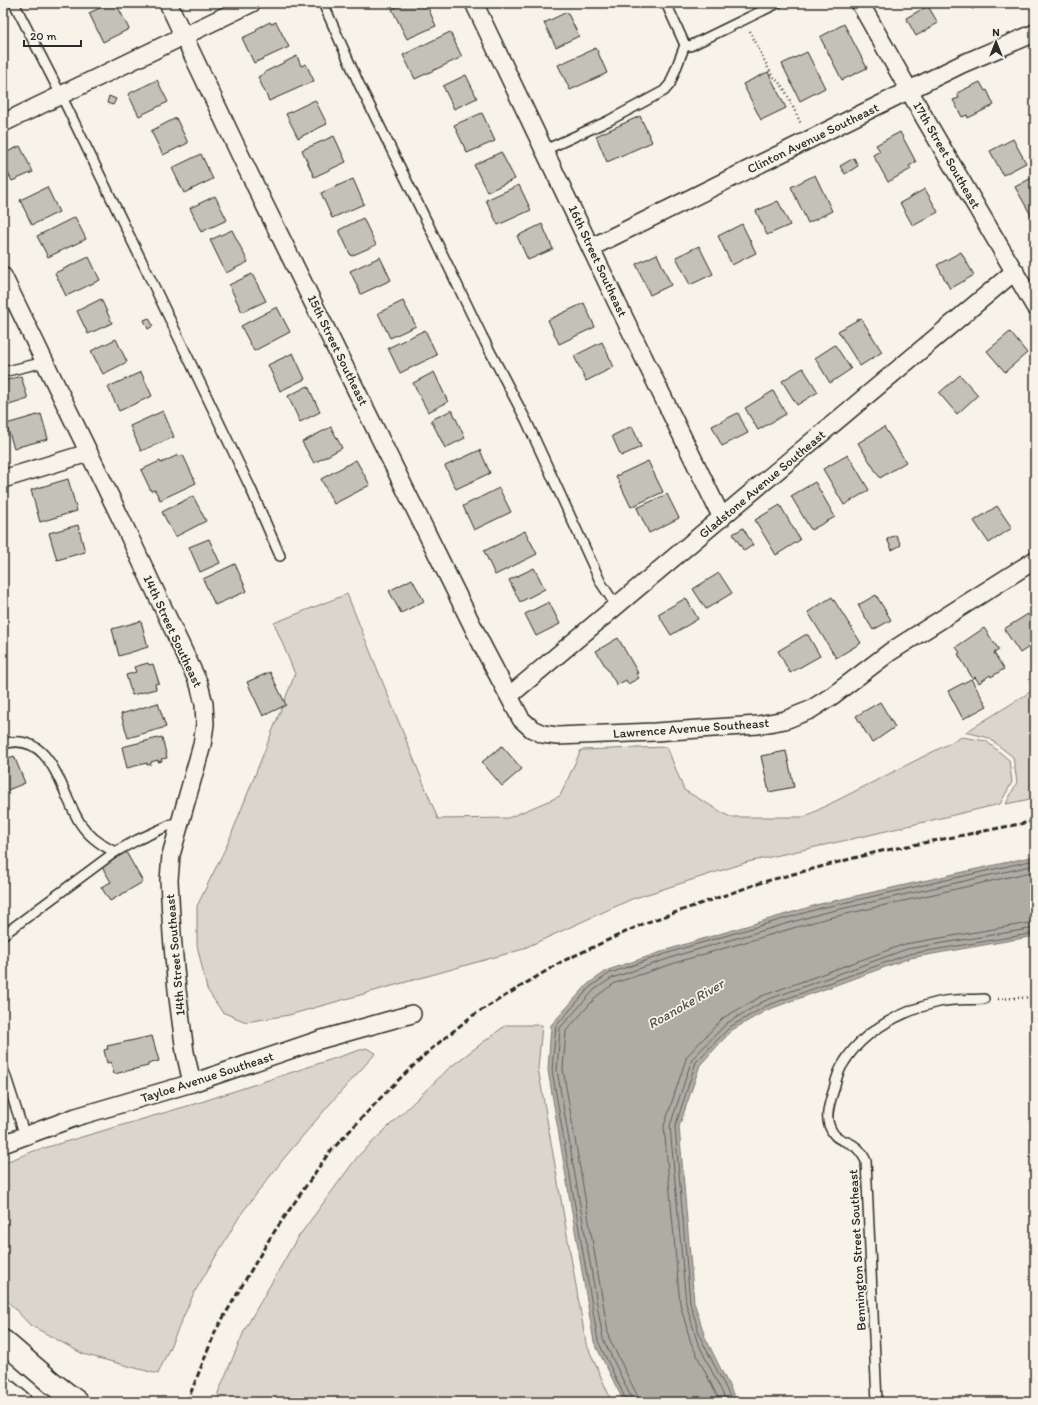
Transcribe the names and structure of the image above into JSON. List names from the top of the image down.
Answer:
{
  "streets": {
    "street": [
      "Clinton Avenue Southeast",
      "17th Street Southeast",
      "16th Street Southeast",
      "15th Street Southeast",
      "Gladstone Avenue Southeast",
      "14th Street Southeast",
      "Lawrence Avenue Southeast",
      "Tayloe Avenue Southeast"
    ],
    "lane": ["Bennington Street Southeast"]
  },
  "crossings": [
    ["Clinton Avenue Southeast", "17th Street Southeast"],
    ["Clinton Avenue Southeast", "16th Street Southeast"],
    ["17th Street Southeast", "Gladstone Avenue Southeast"],
    ["16th Street Southeast", "Gladstone Avenue Southeast"],
    ["15th Street Southeast", "Gladstone Avenue Southeast"],
    ["15th Street Southeast", "Lawrence Avenue Southeast"],
    ["Gladstone Avenue Southeast", "Lawrence Avenue Southeast"],
    ["14th Street Southeast", "Tayloe Avenue Southeast"]
  ],
  "water": ["Roanoke River"],
  "scale_bar": "20 m",
  "north": "top"
}
